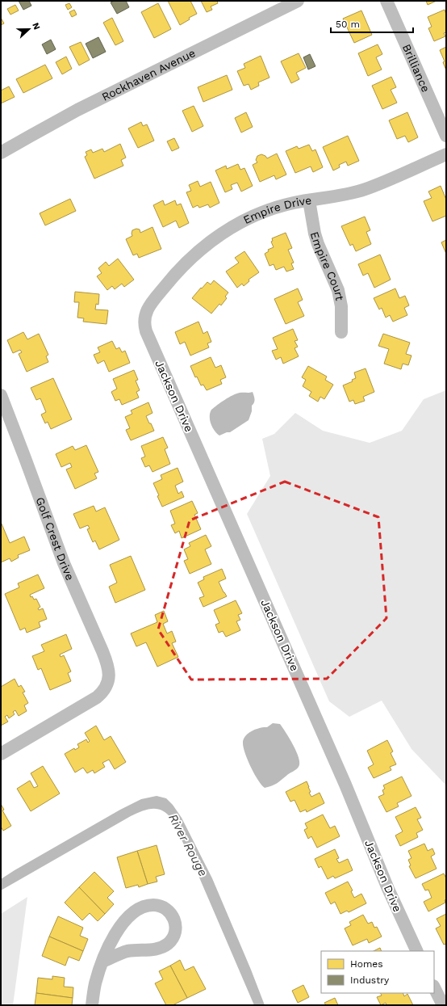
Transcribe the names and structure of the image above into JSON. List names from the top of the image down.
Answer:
{
  "streets": {
    "street": [
      "Brilliance",
      "Rockhaven Avenue",
      "Empire Drive",
      "Empire Court",
      "Jackson Drive",
      "Golf Crest Drive"
    ]
  },
  "crossings": [
    ["Empire Drive", "Empire Court"],
    ["Empire Drive", "Jackson Drive"]
  ],
  "water": ["River Rouge"],
  "legend": ["Homes", "Industry"],
  "scale_bar": "50 m",
  "north": "right"
}
